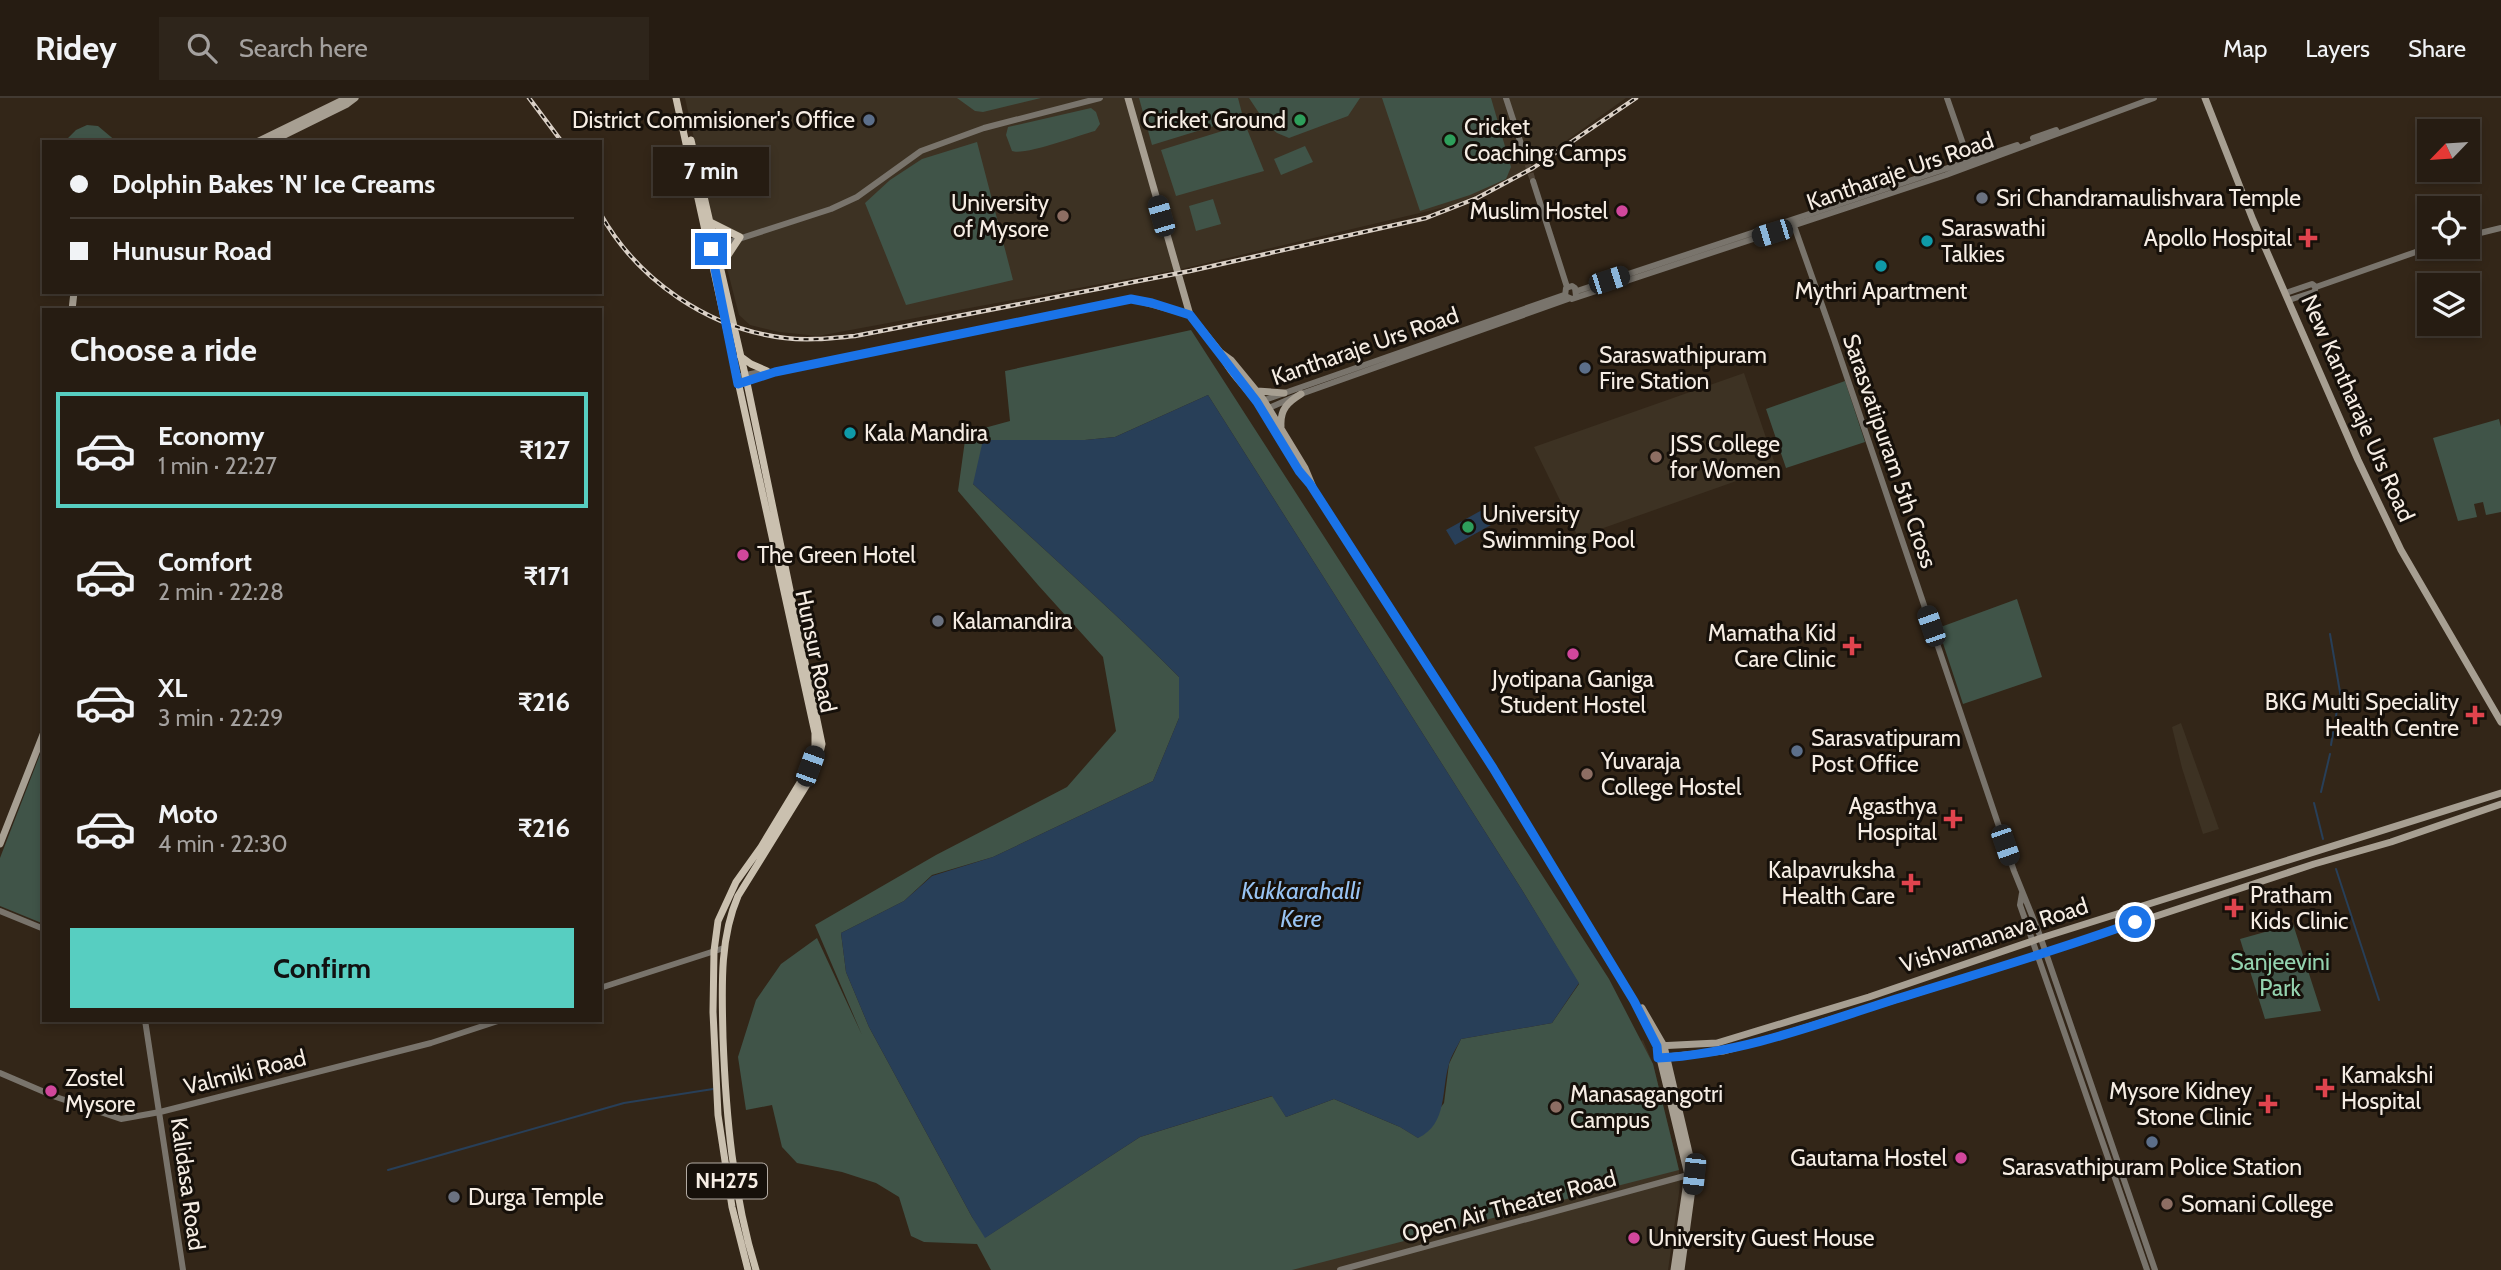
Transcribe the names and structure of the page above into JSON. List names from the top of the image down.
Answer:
{
  "streets": {
    "main road": [
      "New Kantharaje Urs Road",
      "Hunsur Road",
      "Vishvamanava Road",
      "NH275"
    ],
    "street": [
      "Kantharaje Urs Road",
      "Sarasvatipuram 5th Cross",
      "Valmiki Road",
      "Kalidasa Road",
      "Open Air Theater Road"
    ]
  },
  "crossings": [
    ["Kantharaje Urs Road", "Sarasvatipuram 5th Cross"],
    ["Sarasvatipuram 5th Cross", "Vishvamanava Road"],
    ["Valmiki Road", "Kalidasa Road"]
  ],
  "water": ["Kukkarahalli Kere"],
  "parks": ["Sanjeevini Park"],
  "places": {
    "other": [
      "District Commisioner's Office",
      "Cricket Ground",
      "Cricket Coaching Camps",
      "Sri Chandramaulishvara Temple",
      "Muslim Hostel",
      "University of Mysore",
      "Saraswathi Talkies",
      "Mythri Apartment",
      "Saraswathipuram Fire Station",
      "Kala Mandira",
      "JSS College for Women",
      "University Swimming Pool",
      "The Green Hotel",
      "Kalamandira",
      "Jyotipana Ganiga Student Hostel",
      "Sarasvatipuram Post Office",
      "Yuvaraja College Hostel",
      "Zostel Mysore",
      "Manasagangotri Campus",
      "Sarasvathipuram Police Station",
      "Gautama Hostel",
      "Durga Temple",
      "Somani College",
      "University Guest House"
    ],
    "health": [
      "Apollo Hospital",
      "Mamatha Kid Care Clinic",
      "BKG Multi Speciality Health Centre",
      "Agasthya Hospital",
      "Kalpavruksha Health Care",
      "Pratham Kids Clinic",
      "Kamakshi Hospital",
      "Mysore Kidney Stone Clinic"
    ]
  },
  "north": "bottom left",
  "page": {
    "header": "Ridey",
    "search": "Search here",
    "nav": ["Map", "Layers", "Share"],
    "banner": ["Dolphin Bakes 'N' Ice Creams", "Hunusur Road"],
    "bubble": "7 min",
    "heading": "Choose a ride",
    "list": [
      {
        "name": "Economy",
        "note": "1 min · 22:27",
        "value": "₹127"
      },
      {
        "name": "Comfort",
        "note": "2 min · 22:28",
        "value": "₹171"
      },
      {
        "name": "XL",
        "note": "3 min · 22:29",
        "value": "₹216"
      },
      {
        "name": "Moto",
        "note": "4 min · 22:30",
        "value": "₹216"
      }
    ],
    "buttons": "Confirm"
  }
}
